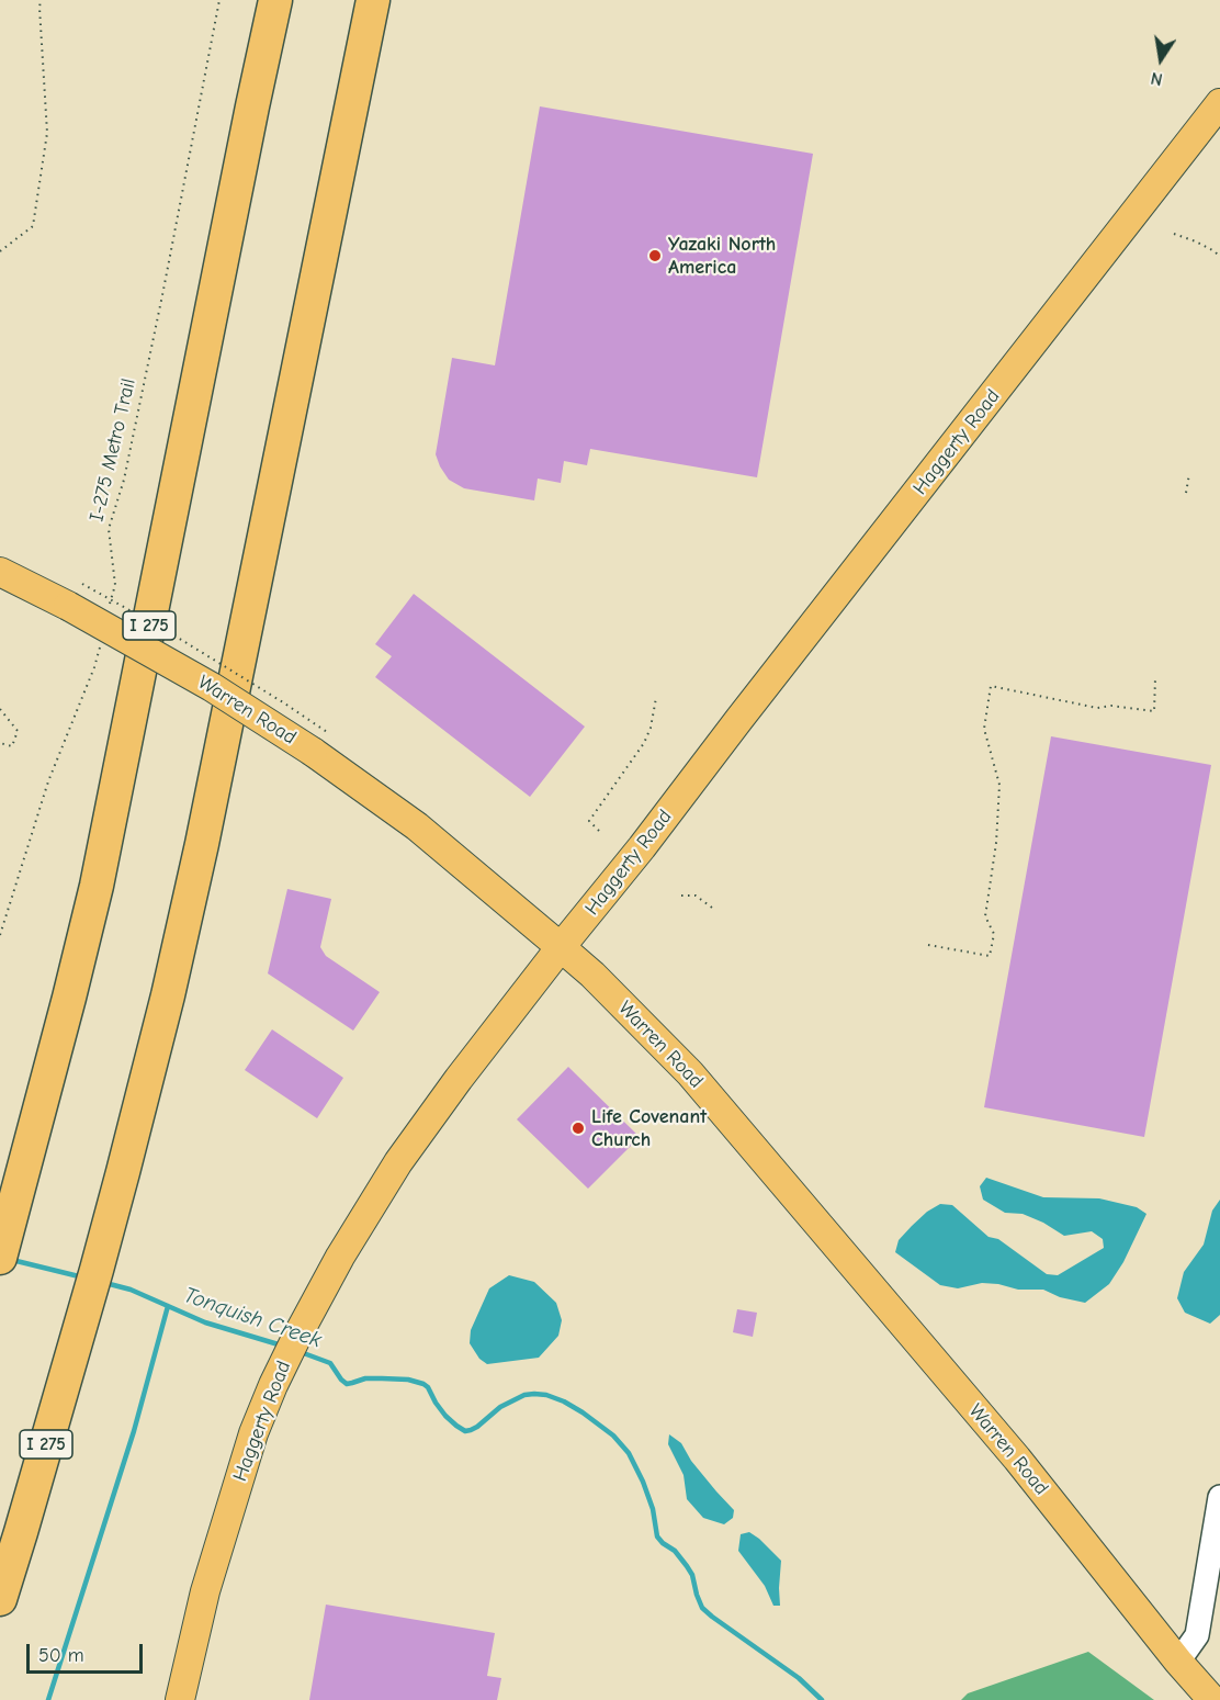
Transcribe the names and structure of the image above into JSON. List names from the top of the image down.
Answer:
{
  "streets": {
    "highway": ["I 275"],
    "main road": ["Haggerty Road", "Warren Road"],
    "path": ["I-275 Metro Trail"]
  },
  "crossings": [
    ["Haggerty Road", "Warren Road"]
  ],
  "water": ["Tonquish Creek"],
  "places": ["Yazaki North America", "Life Covenant Church"],
  "scale_bar": "50 m",
  "north": "bottom"
}
